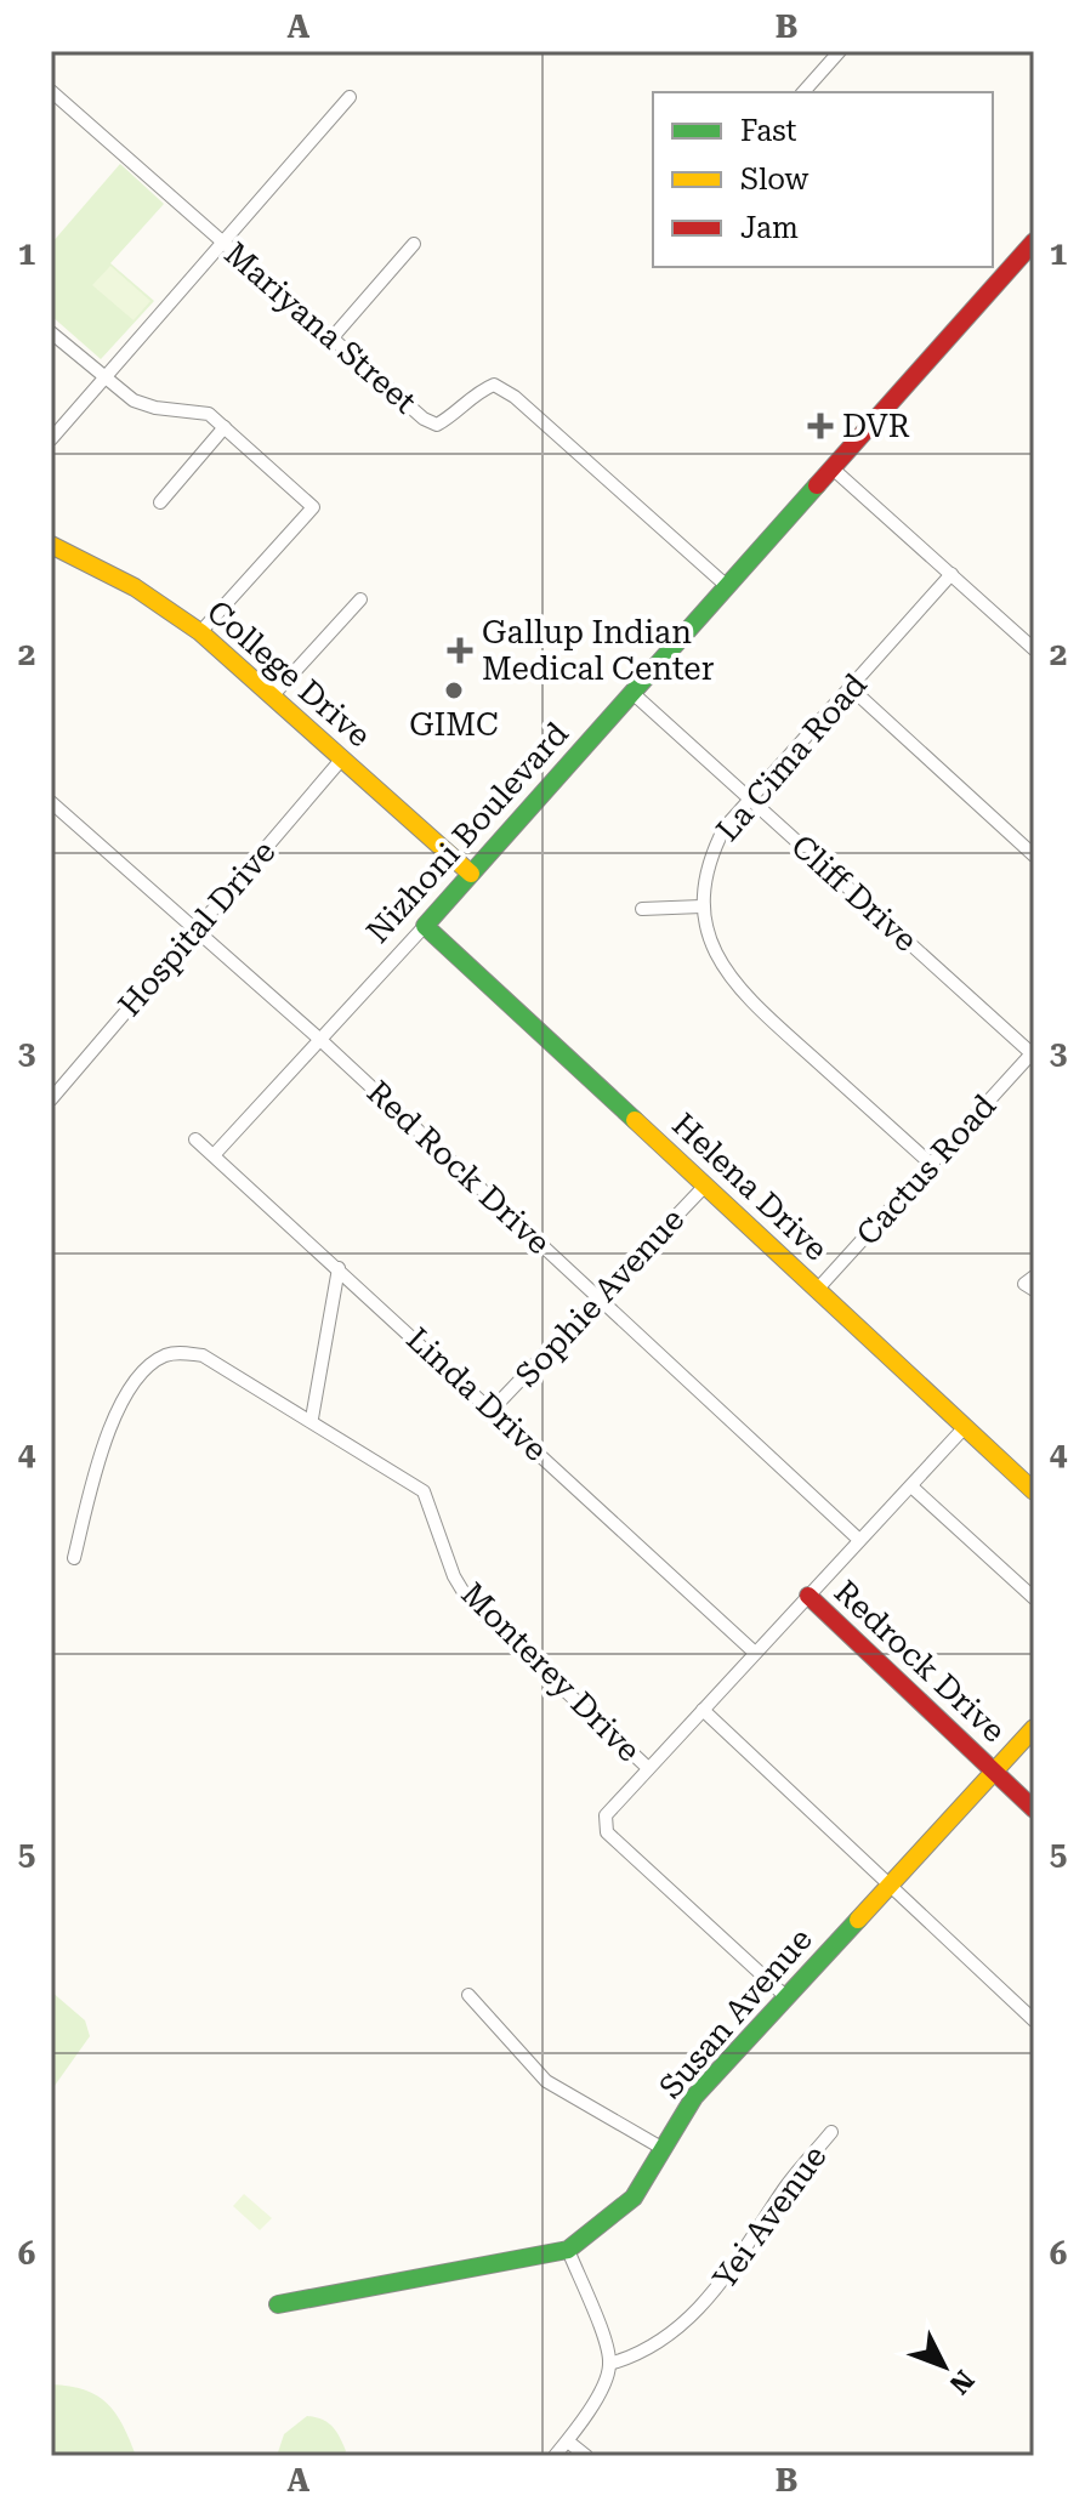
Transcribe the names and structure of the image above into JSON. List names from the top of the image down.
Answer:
{
  "streets": {
    "main road": [
      "College Drive",
      "Nizhoni Boulevard",
      "Helena Drive",
      "Redrock Drive",
      "Susan Avenue"
    ],
    "street": [
      "Mariyana Street",
      "La Cima Road",
      "Cliff Drive",
      "Hospital Drive",
      "Red Rock Drive",
      "Cactus Road",
      "Sophie Avenue",
      "Linda Drive",
      "Monterey Drive",
      "Yei Avenue"
    ]
  },
  "crossings": [
    ["Mariyana Street", "Nizhoni Boulevard"],
    ["College Drive", "Nizhoni Boulevard"],
    ["College Drive", "Hospital Drive"],
    ["La Cima Road", "Cliff Drive"],
    ["La Cima Road", "Cactus Road"],
    ["Nizhoni Boulevard", "Cliff Drive"],
    ["Nizhoni Boulevard", "Red Rock Drive"],
    ["Nizhoni Boulevard", "Helena Drive"],
    ["Nizhoni Boulevard", "Linda Drive"],
    ["Cliff Drive", "Cactus Road"],
    ["Hospital Drive", "Red Rock Drive"],
    ["Red Rock Drive", "Sophie Avenue"],
    ["Cactus Road", "Helena Drive"],
    ["Helena Drive", "Sophie Avenue"],
    ["Sophie Avenue", "Linda Drive"],
    ["Redrock Drive", "Susan Avenue"]
  ],
  "places": {
    "health": ["DVR", "Gallup Indian Medical Center"],
    "other": ["GIMC"]
  },
  "legend": ["Fast", "Slow", "Jam"],
  "north": "bottom right",
  "grid": {
    "columns": ["A", "B"],
    "rows": [
      "1",
      "2",
      "3",
      "4",
      "5",
      "6"
    ]
  }
}
